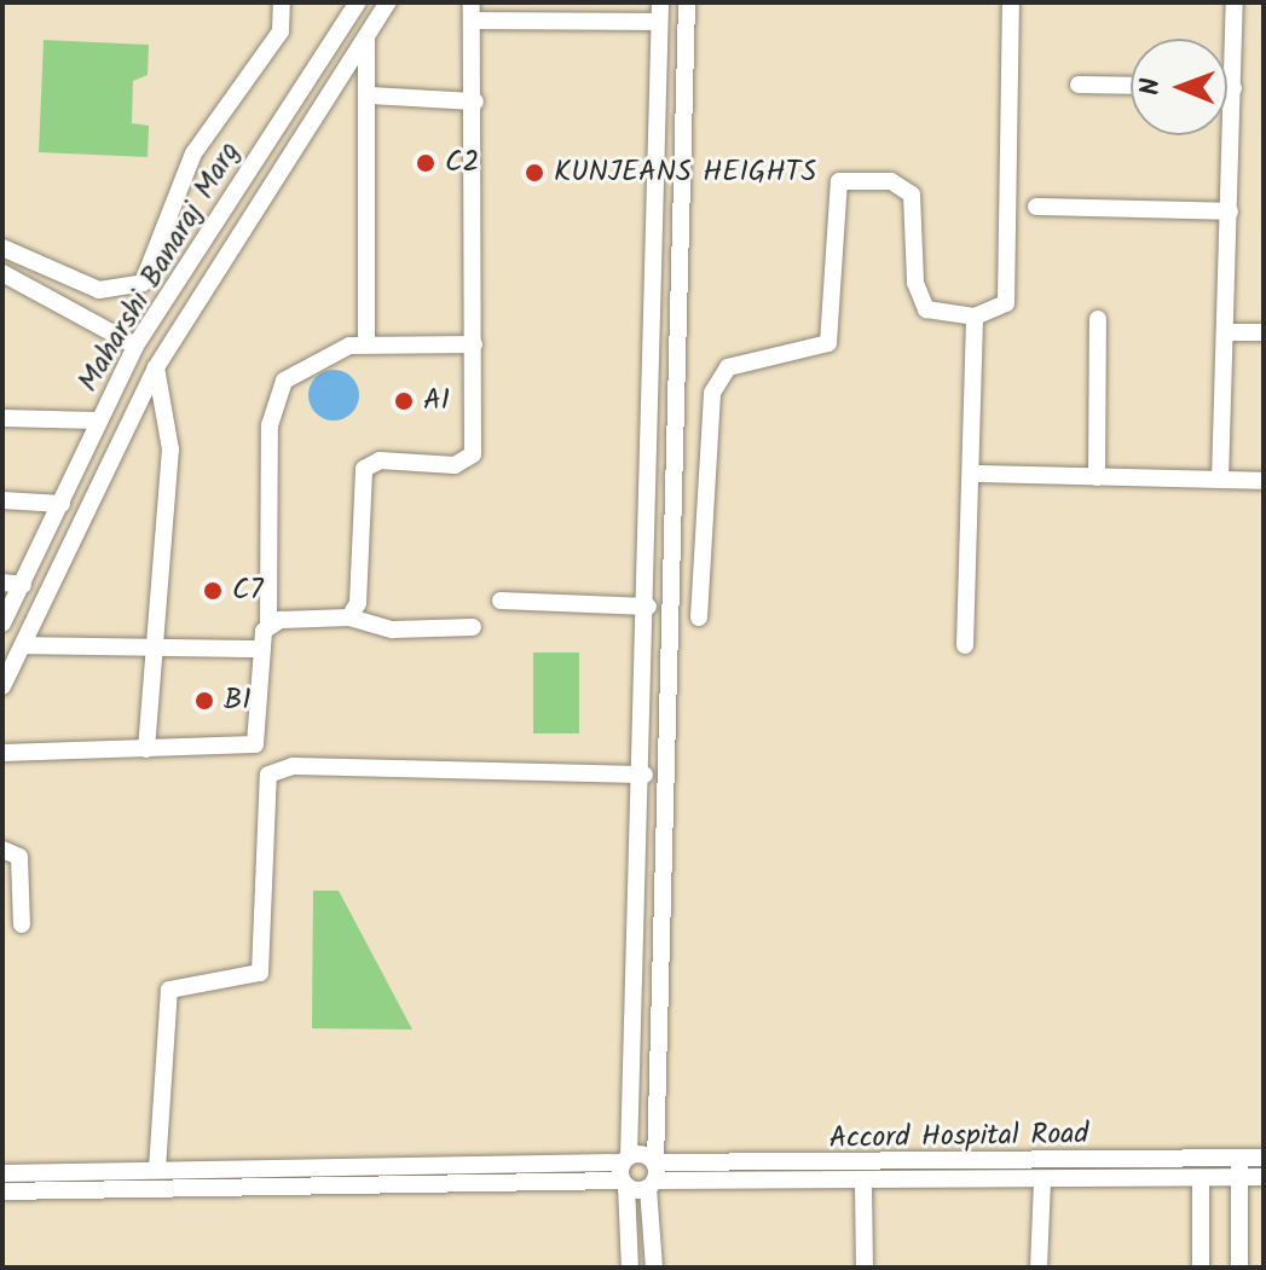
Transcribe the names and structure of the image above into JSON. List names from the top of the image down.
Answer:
{
  "streets": {
    "street": ["Maharshi Banaraj Marg", "Accord Hospital Road"]
  },
  "places": [
    "C2",
    "KUNJEANS HEIGHTS",
    "A1",
    "C7",
    "B1"
  ],
  "north": "left"
}
